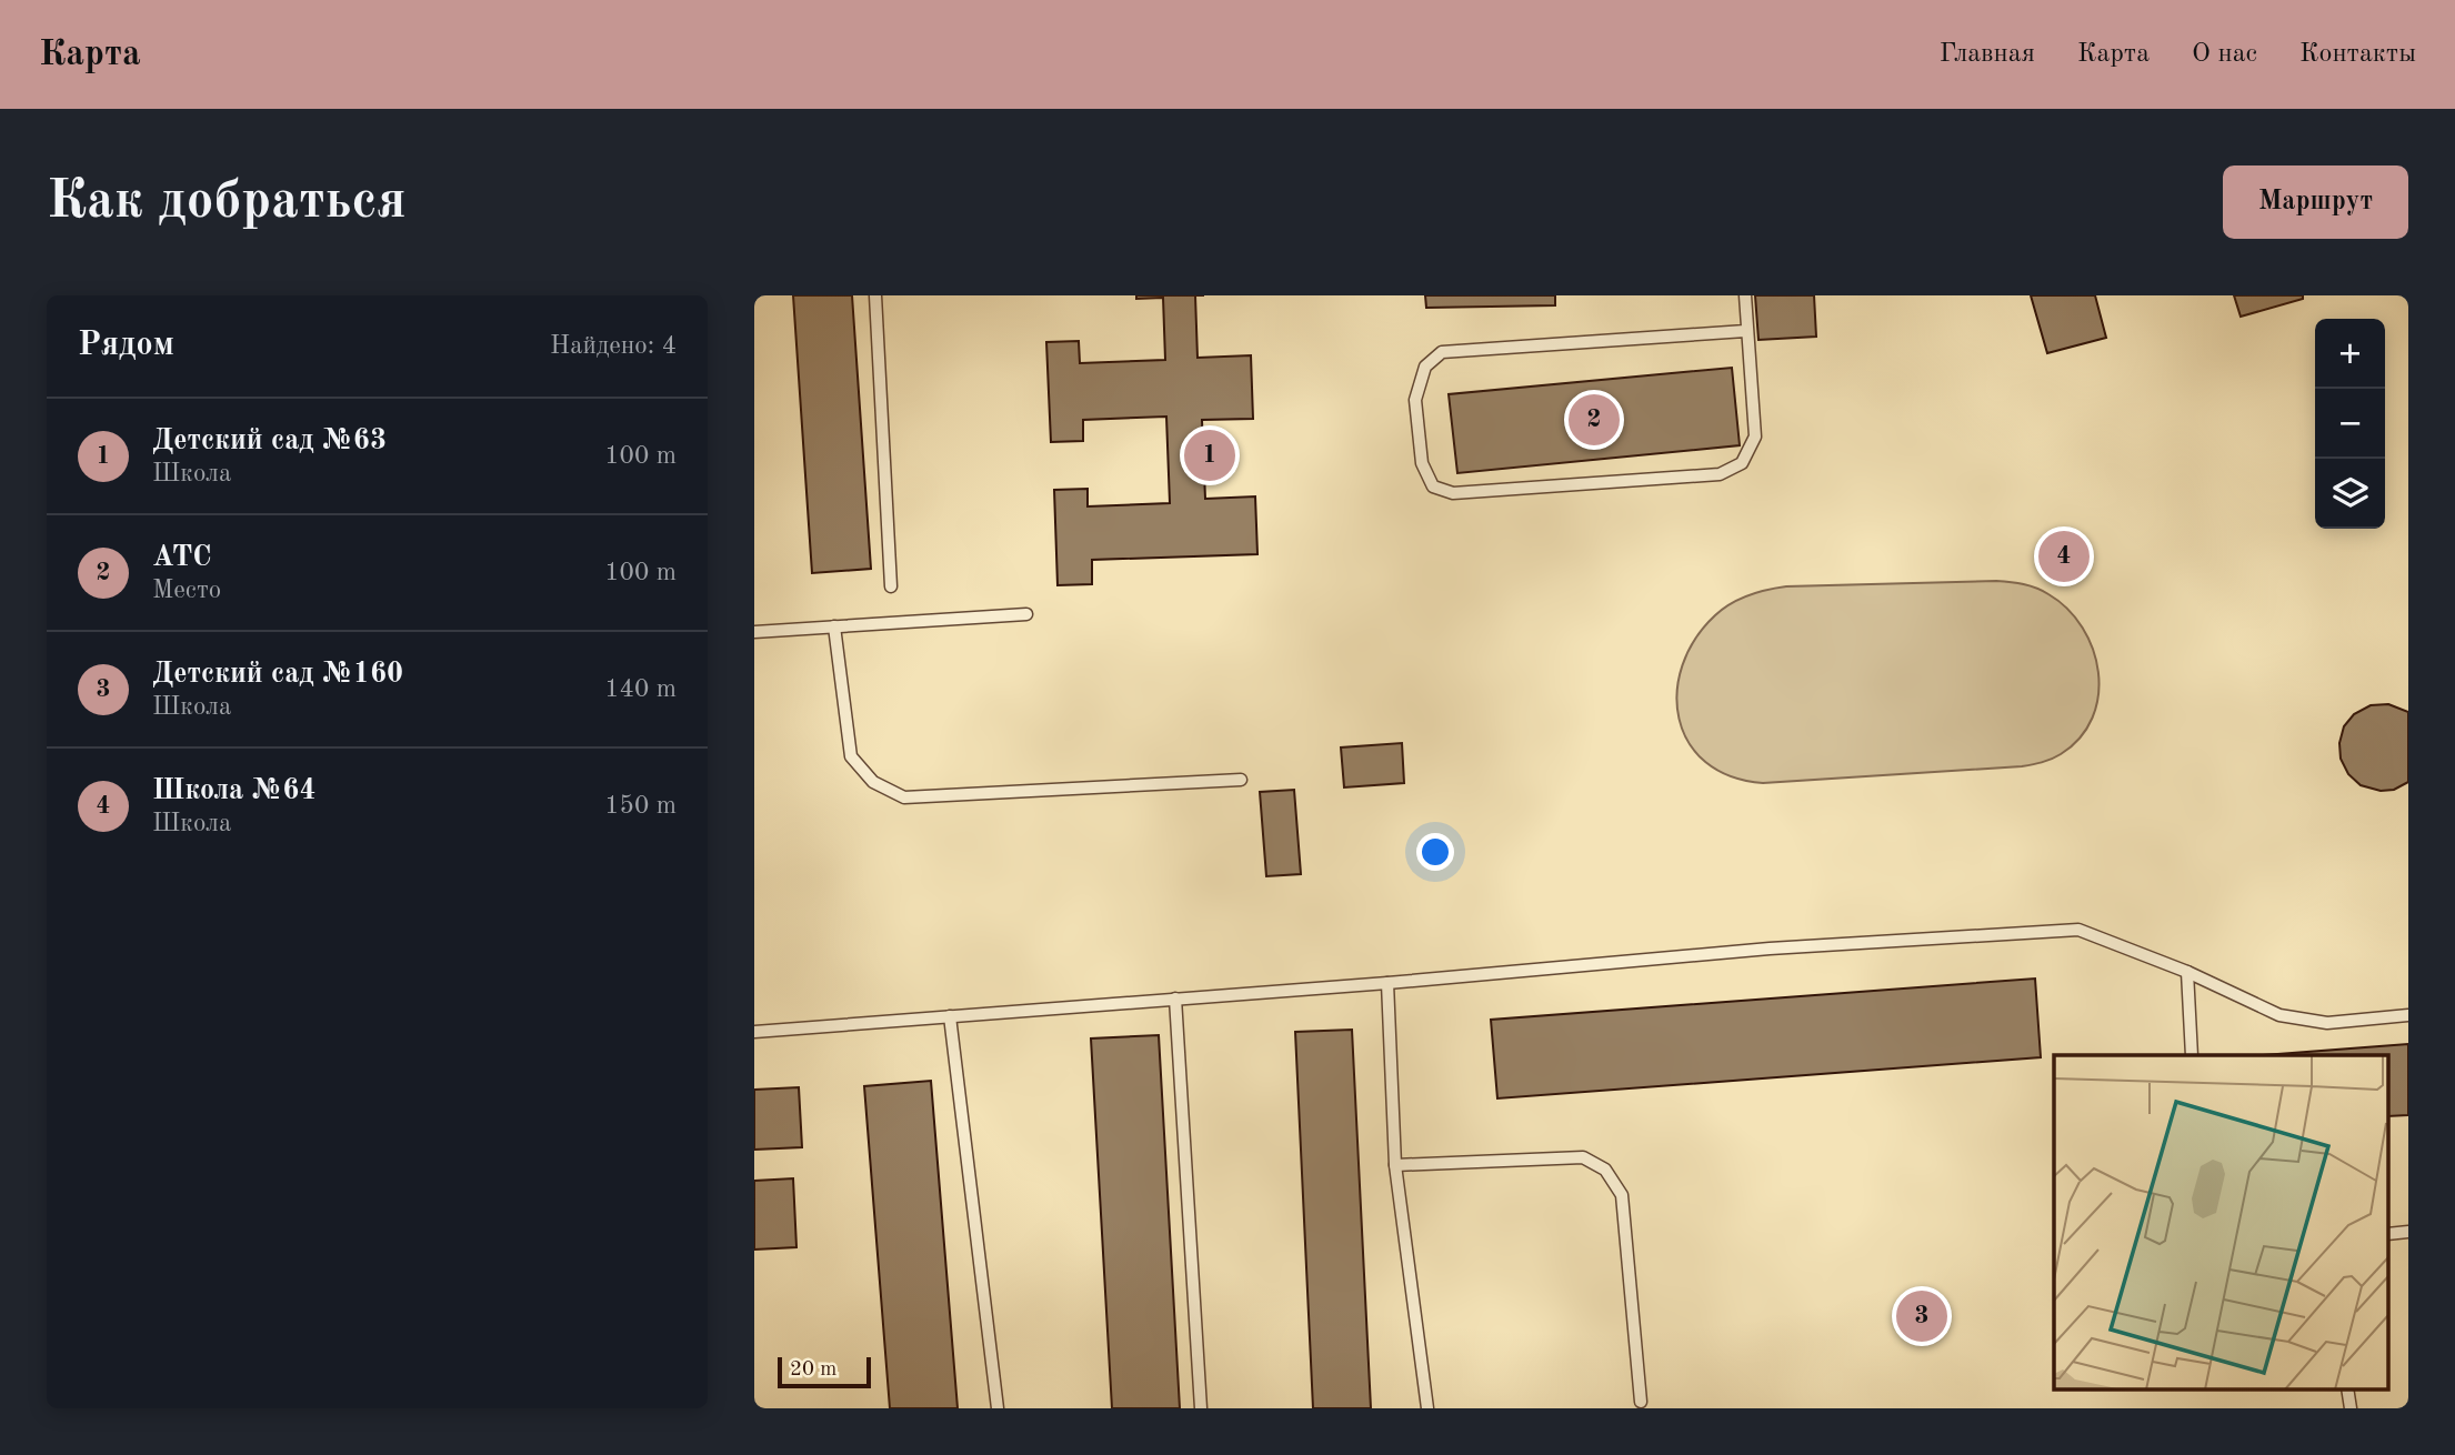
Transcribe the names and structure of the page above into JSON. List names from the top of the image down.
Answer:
{
  "scale_bar": "20 m",
  "page": {
    "header": "Карта",
    "nav": [
      "Главная",
      "Карта",
      "О нас",
      "Контакты"
    ],
    "buttons": "Маршрут",
    "title": "Как добраться",
    "heading": ["Рядом", "Найдено: 4"],
    "map_buttons": ["+", "−"],
    "pins": [
      "2",
      "1",
      "4",
      "3"
    ],
    "list": [
      {
        "mark": "1",
        "name": "Детский сад №63",
        "note": "Школа",
        "value": "100 m"
      },
      {
        "mark": "2",
        "name": "АТС",
        "note": "Место",
        "value": "100 m"
      },
      {
        "mark": "3",
        "name": "Детский сад №160",
        "note": "Школа",
        "value": "140 m"
      },
      {
        "mark": "4",
        "name": "Школа №64",
        "note": "Школа",
        "value": "150 m"
      }
    ],
    "scale": "20 m"
  }
}
